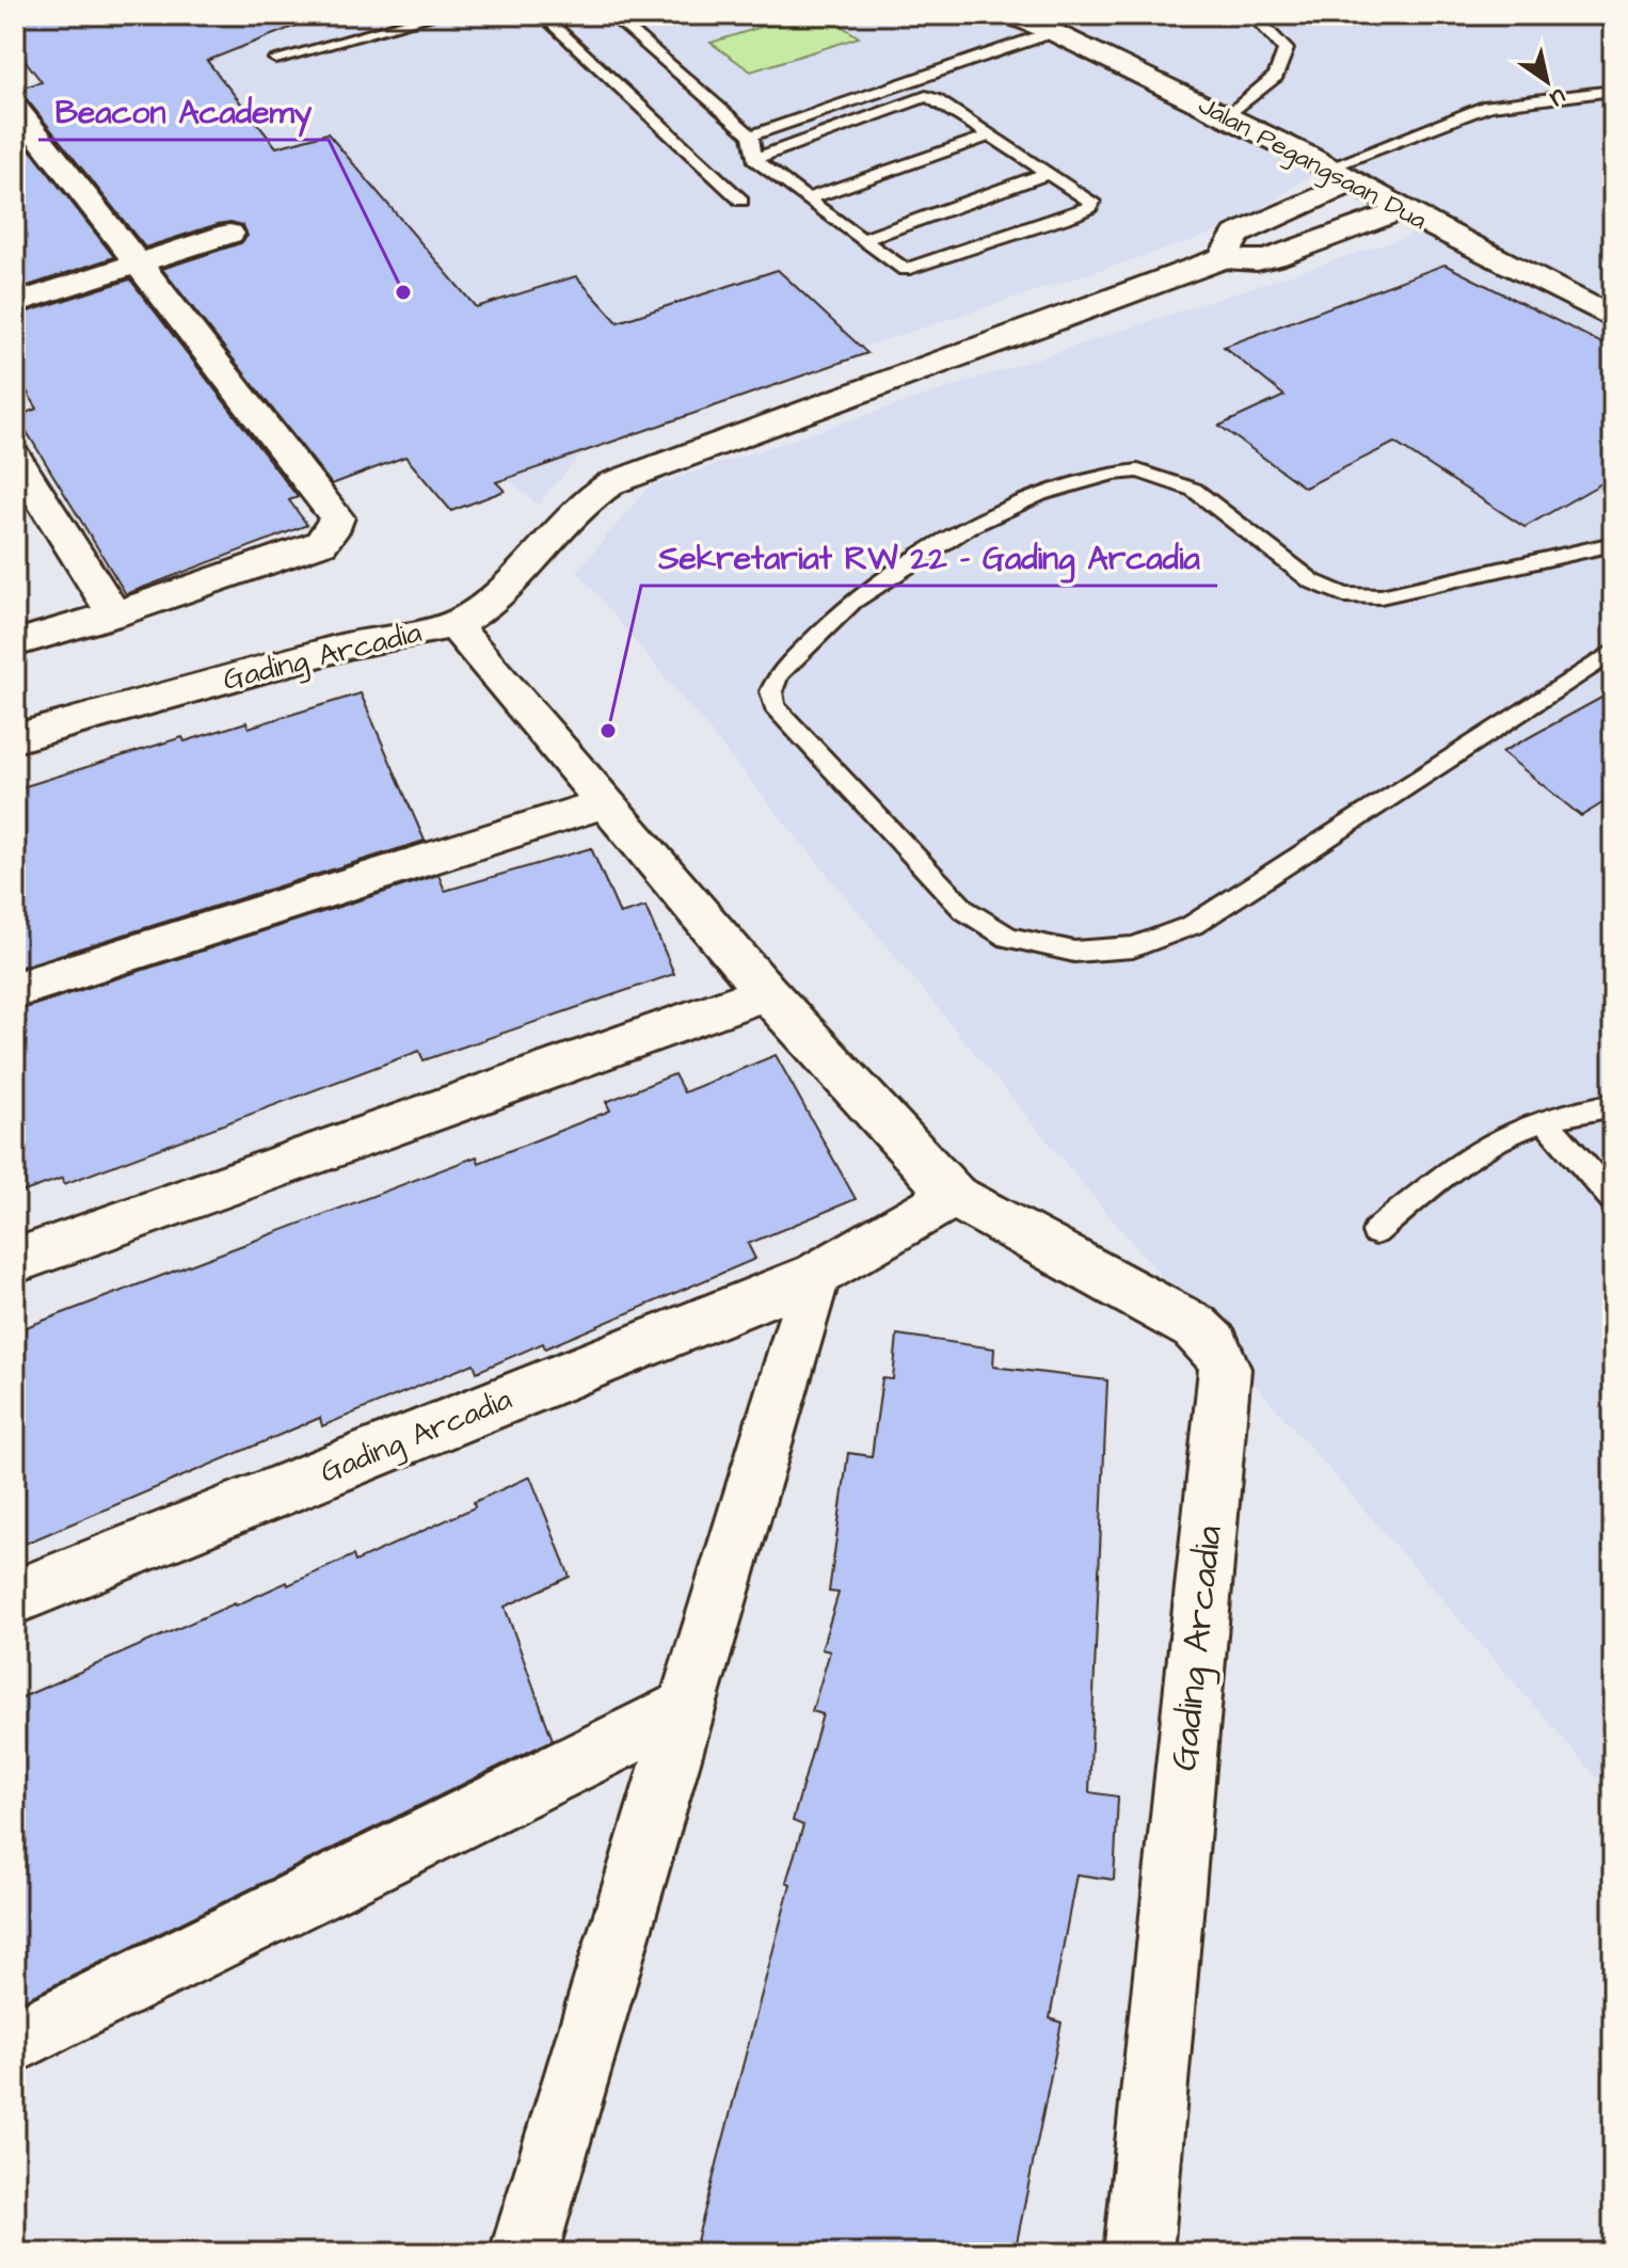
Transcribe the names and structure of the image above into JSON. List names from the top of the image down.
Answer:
{
  "streets": {
    "street": ["Jalan Pegangsaan Dua", "Gading Arcadia"]
  },
  "places": ["Beacon Academy", "Sekretariat RW 22 - Gading Arcadia"],
  "north": "bottom right"
}
